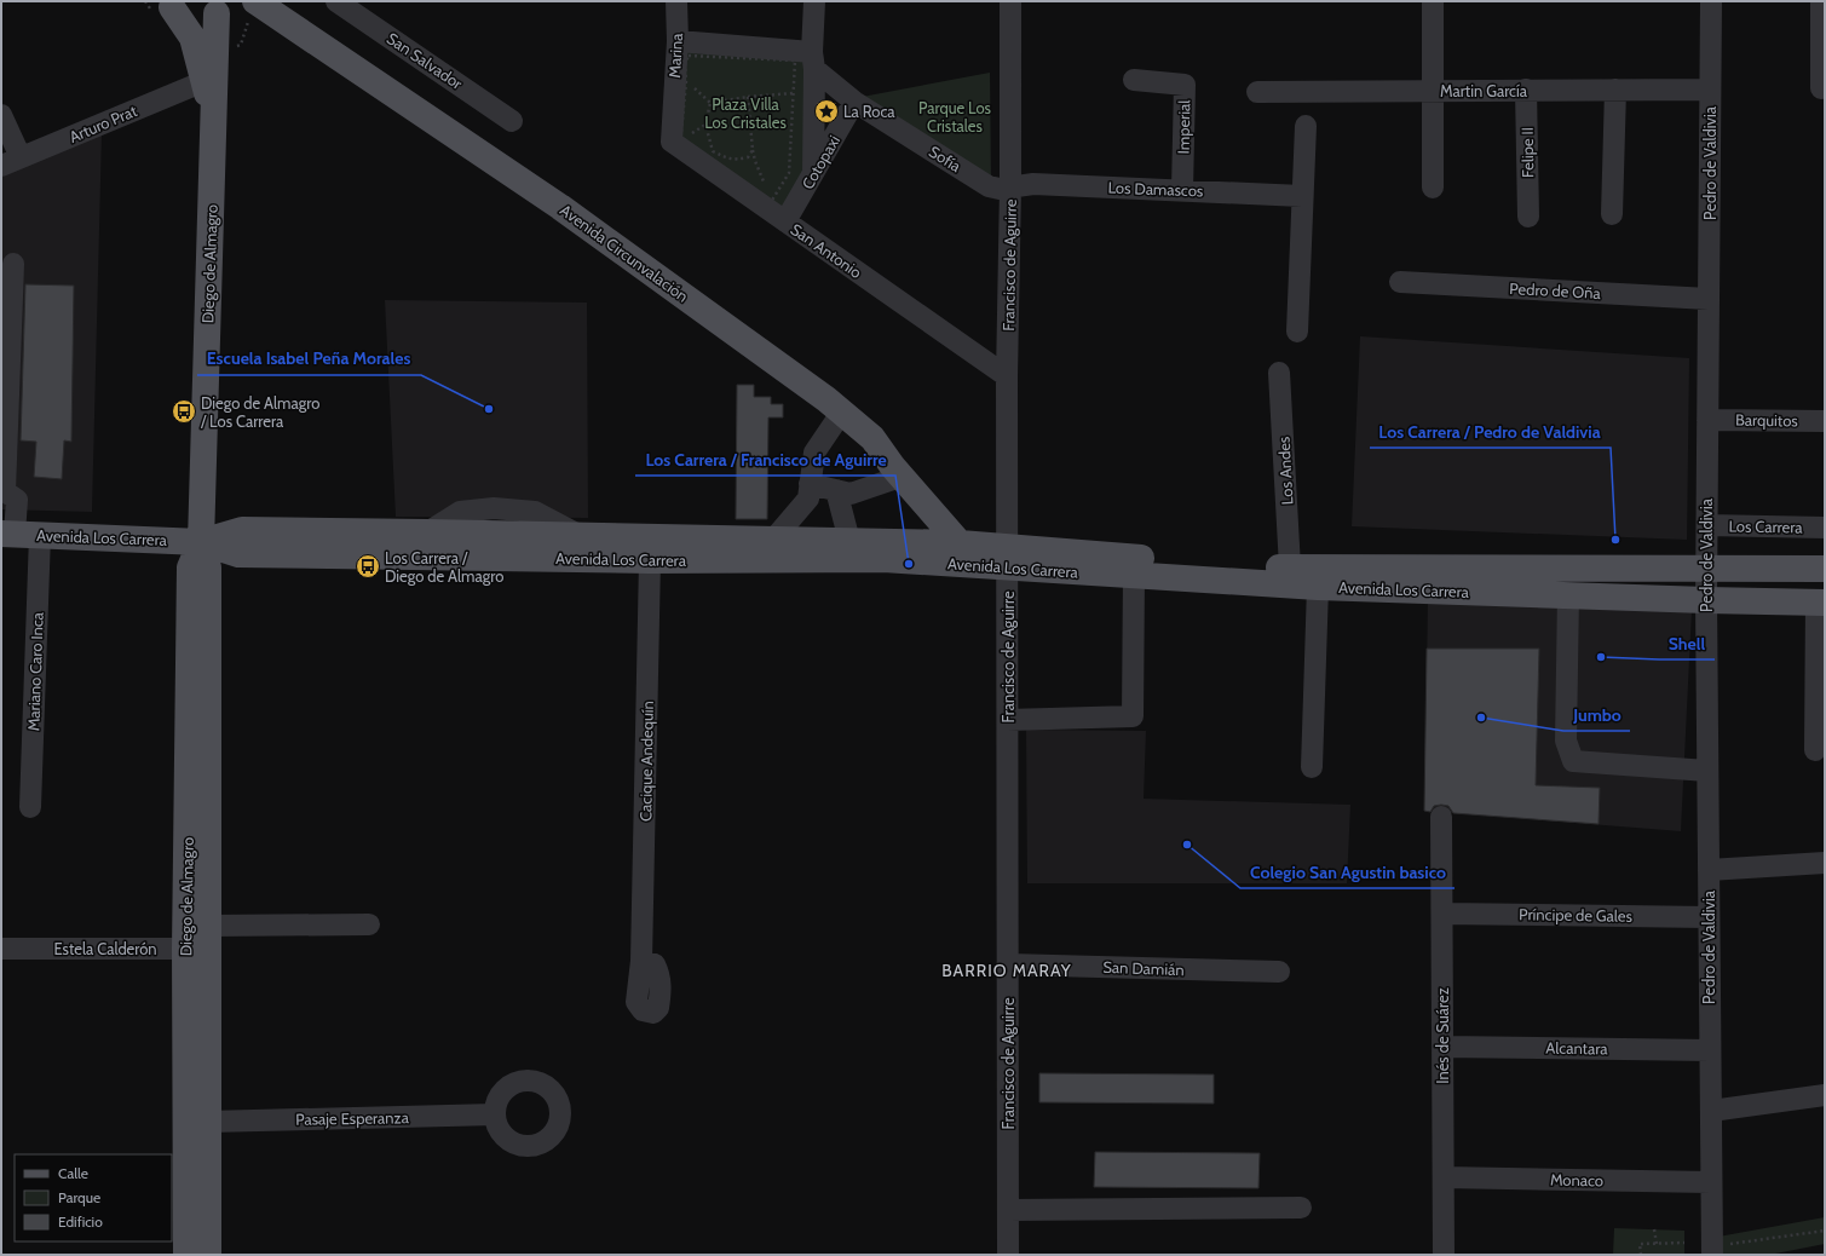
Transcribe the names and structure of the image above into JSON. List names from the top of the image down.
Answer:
{
  "streets": {
    "main road": ["Avenida Circunvalación", "Diego de Almagro", "Avenida Los Carrera"],
    "street": [
      "Marina",
      "San Salvador",
      "Martin García",
      "Arturo Prat",
      "Imperial",
      "Felipe II",
      "Sofía",
      "Cotopaxi",
      "Pedro de Valdivia",
      "Los Damascos",
      "San Antonio",
      "Francisco de Aguirre",
      "Pedro de Oña",
      "Barquitos",
      "Los Andes",
      "Los Carrera",
      "Mariano Caro Inca",
      "Cacique Andequín",
      "Príncipe de Gales",
      "Estela Calderón",
      "San Damián",
      "Inés de Suárez",
      "Alcantara",
      "Pasaje Esperanza",
      "Monaco"
    ]
  },
  "crossings": [
    ["Marina", "San Antonio"],
    ["Martin García", "Felipe II"],
    ["Martin García", "Pedro de Valdivia"],
    ["Arturo Prat", "Diego de Almagro"],
    ["Imperial", "Los Damascos"],
    ["Sofía", "Cotopaxi"],
    ["Sofía", "Los Damascos"],
    ["Sofía", "Francisco de Aguirre"],
    ["Cotopaxi", "San Antonio"],
    ["Pedro de Valdivia", "Pedro de Oña"],
    ["Pedro de Valdivia", "Barquitos"],
    ["Pedro de Valdivia", "Los Carrera"],
    ["Pedro de Valdivia", "Avenida Los Carrera"],
    ["Pedro de Valdivia", "Príncipe de Gales"],
    ["Pedro de Valdivia", "Alcantara"],
    ["Pedro de Valdivia", "Monaco"],
    ["Los Damascos", "Francisco de Aguirre"],
    ["San Antonio", "Francisco de Aguirre"],
    ["Avenida Circunvalación", "Avenida Los Carrera"],
    ["Diego de Almagro", "Avenida Los Carrera"],
    ["Diego de Almagro", "Estela Calderón"],
    ["Diego de Almagro", "Pasaje Esperanza"],
    ["Francisco de Aguirre", "Avenida Los Carrera"],
    ["Francisco de Aguirre", "San Damián"],
    ["Los Andes", "Avenida Los Carrera"],
    ["Avenida Los Carrera", "Mariano Caro Inca"],
    ["Avenida Los Carrera", "Cacique Andequín"],
    ["Príncipe de Gales", "Inés de Suárez"],
    ["Inés de Suárez", "Alcantara"],
    ["Inés de Suárez", "Monaco"]
  ],
  "districts": ["BARRIO MARAY"],
  "parks": ["Plaza Villa Los Cristales", "Parque Los Cristales"],
  "places": {
    "place": ["La Roca"],
    "other": [
      "Escuela Isabel Peña Morales",
      "Los Carrera / Pedro de Valdivia",
      "Los Carrera / Francisco de Aguirre",
      "Shell",
      "Jumbo",
      "Colegio San Agustin basico"
    ],
    "bus stop": ["Diego de Almagro / Los Carrera", "Los Carrera / Diego de Almagro"]
  },
  "legend": ["Calle", "Parque", "Edificio"]
}
